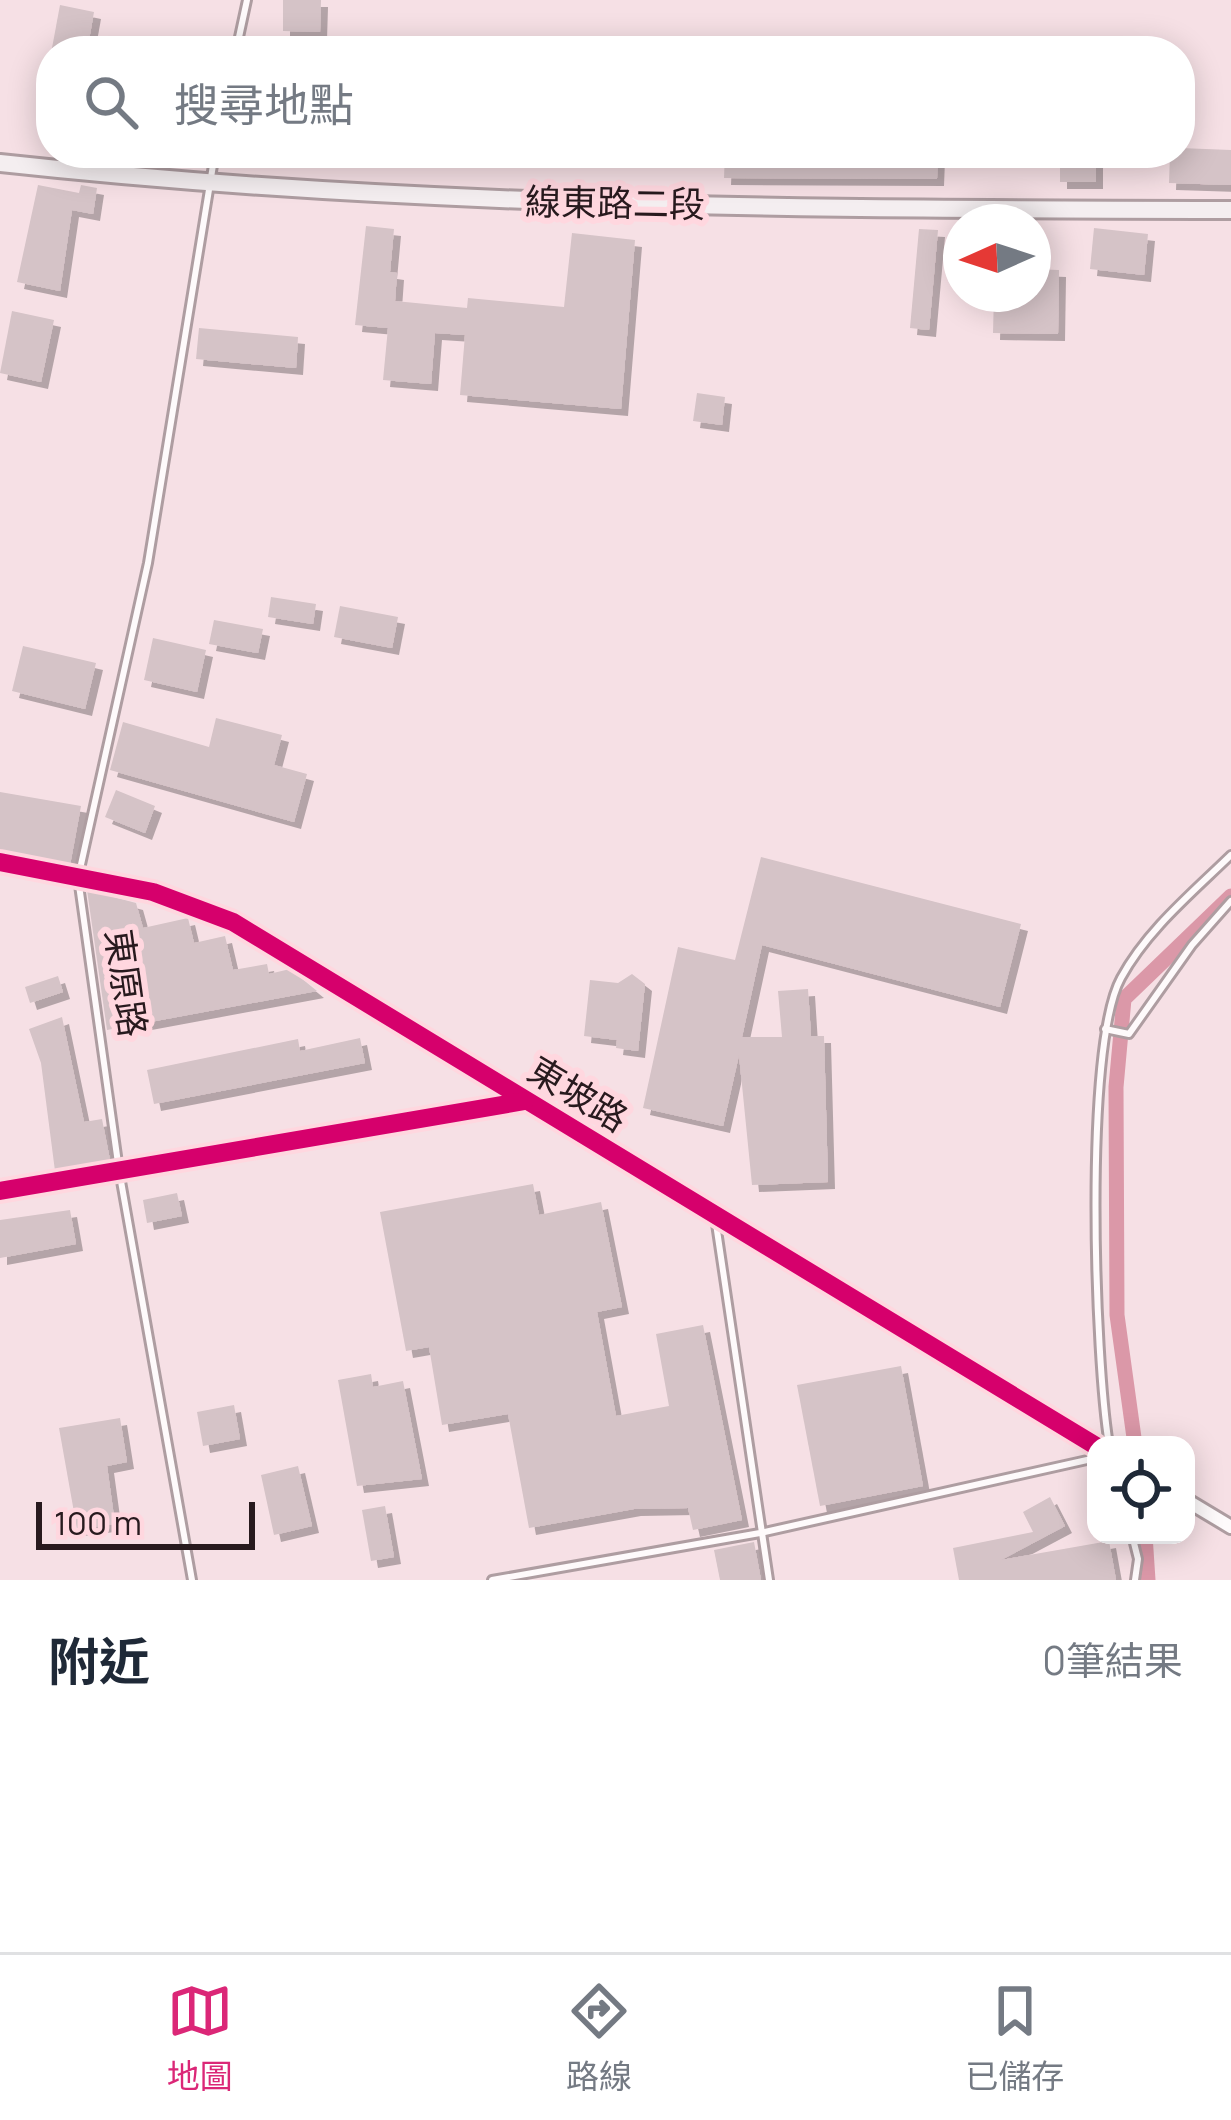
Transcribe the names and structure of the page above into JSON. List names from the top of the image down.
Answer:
{
  "streets": {
    "main road": ["線東路二段"],
    "street": ["東坡路"],
    "lane": ["東原路"]
  },
  "crossings": [
    ["線東路二段", "東原路"],
    ["東原路", "東坡路"]
  ],
  "scale_bar": "100 m",
  "north": "left",
  "page": {
    "search": "搜尋地點",
    "scale": "100 m",
    "heading": ["附近", "0筆結果"],
    "nav": ["地圖", "路線", "已儲存"]
  }
}
